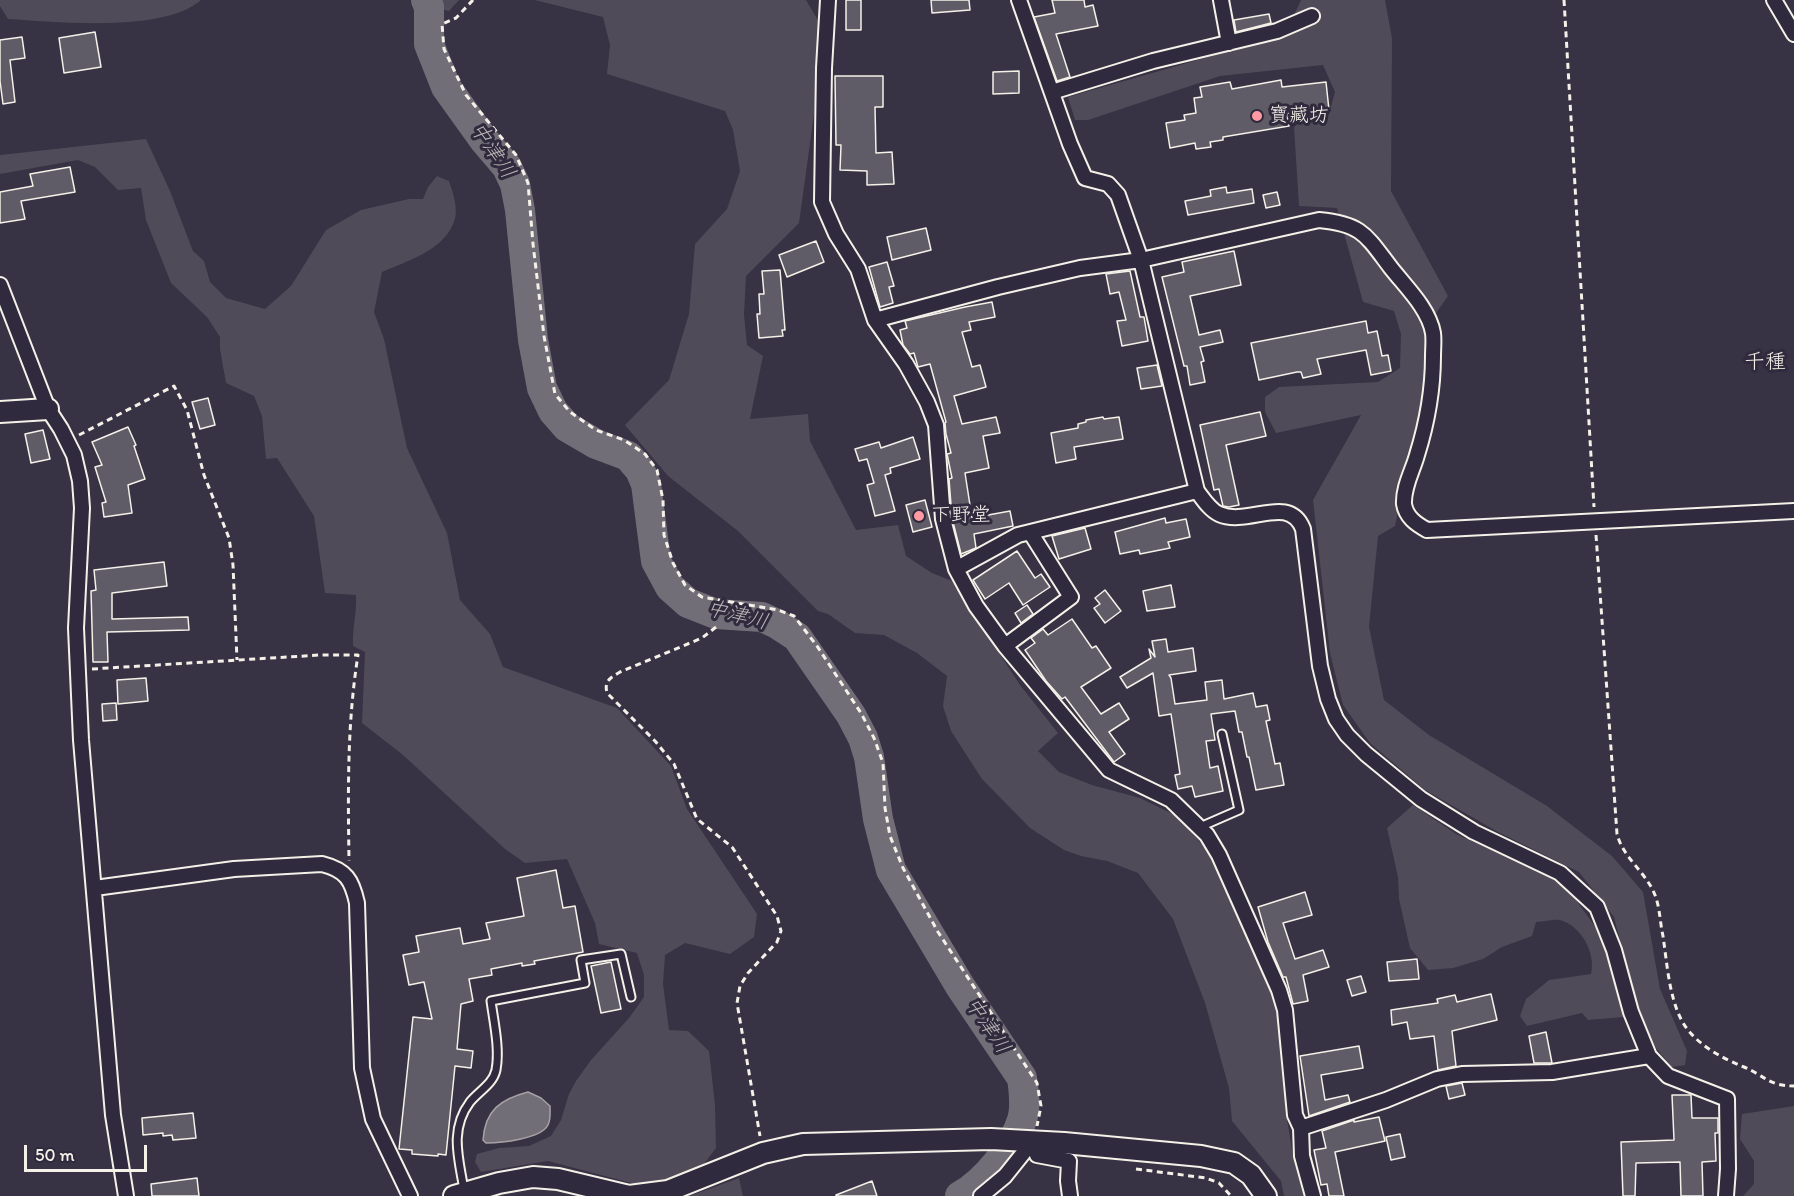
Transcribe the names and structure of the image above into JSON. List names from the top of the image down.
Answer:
{
  "districts": ["千種"],
  "water": ["中津川"],
  "places": ["寶藏坊", "下野堂"],
  "scale_bar": "50 m"
}
